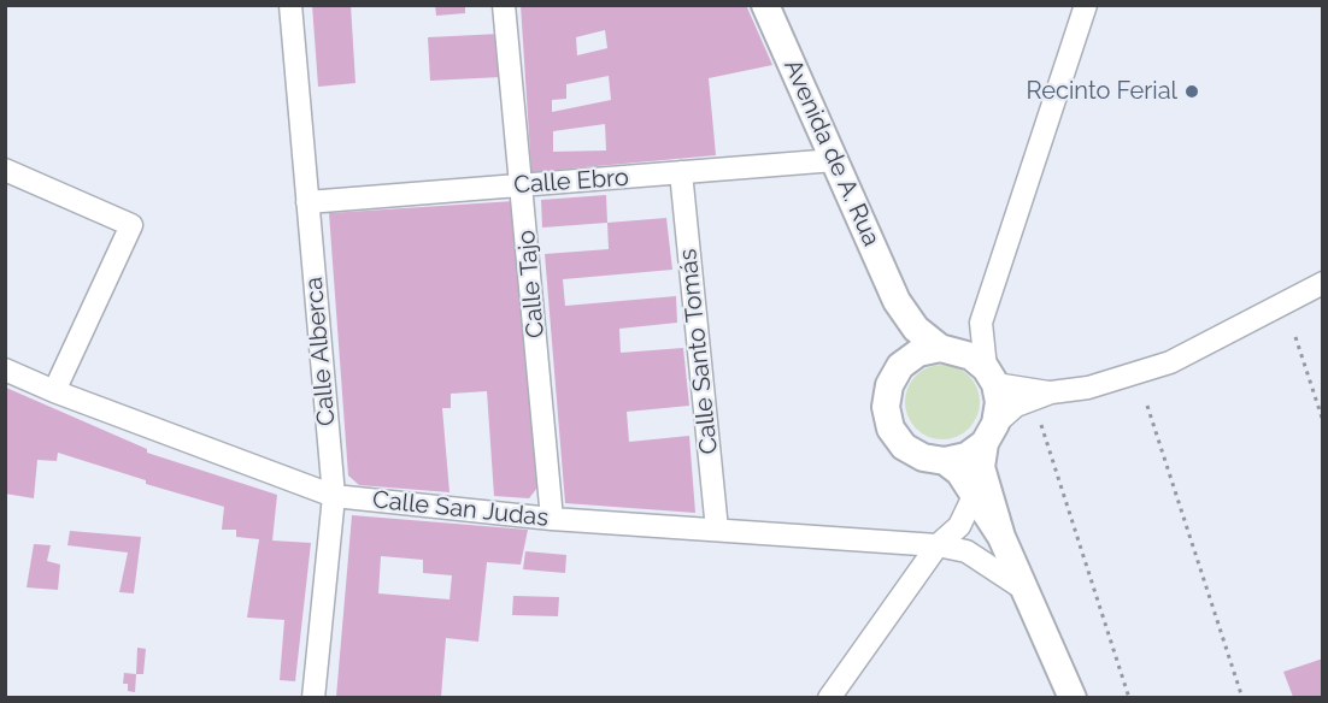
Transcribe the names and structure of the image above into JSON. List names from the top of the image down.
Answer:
{
  "streets": {
    "street": [
      "Avenida de A. Rua",
      "Calle Ebro",
      "Calle Tajo",
      "Calle Alberca",
      "Calle Santo Tomás",
      "Calle San Judas"
    ]
  },
  "crossings": [
    ["Avenida de A. Rua", "Calle Ebro"],
    ["Calle Ebro", "Calle Tajo"],
    ["Calle Ebro", "Calle Alberca"],
    ["Calle Ebro", "Calle Santo Tomás"],
    ["Calle Tajo", "Calle San Judas"],
    ["Calle Alberca", "Calle San Judas"],
    ["Calle Santo Tomás", "Calle San Judas"]
  ],
  "places": ["Recinto Ferial"]
}
